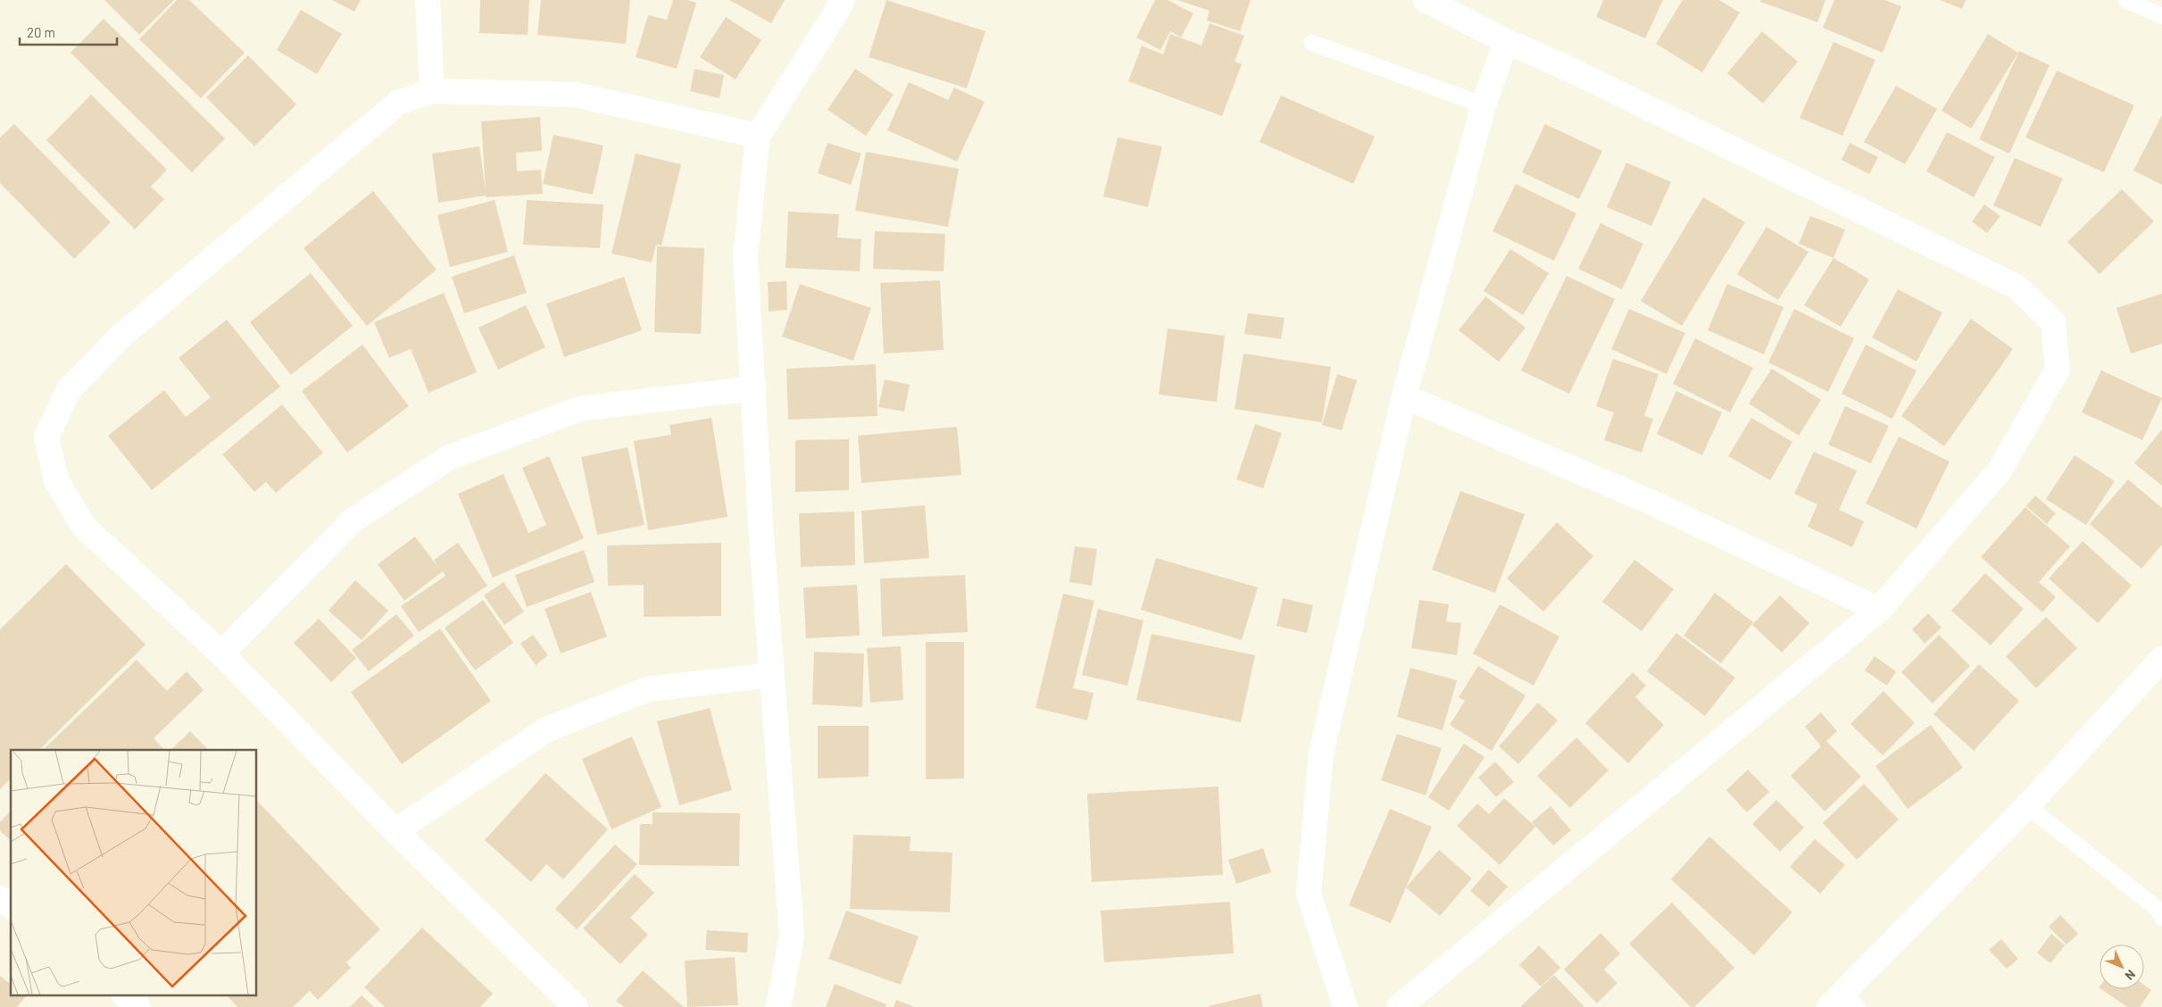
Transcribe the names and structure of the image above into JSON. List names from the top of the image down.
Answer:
{
  "scale_bar": "20 m",
  "north": "bottom right"
}
